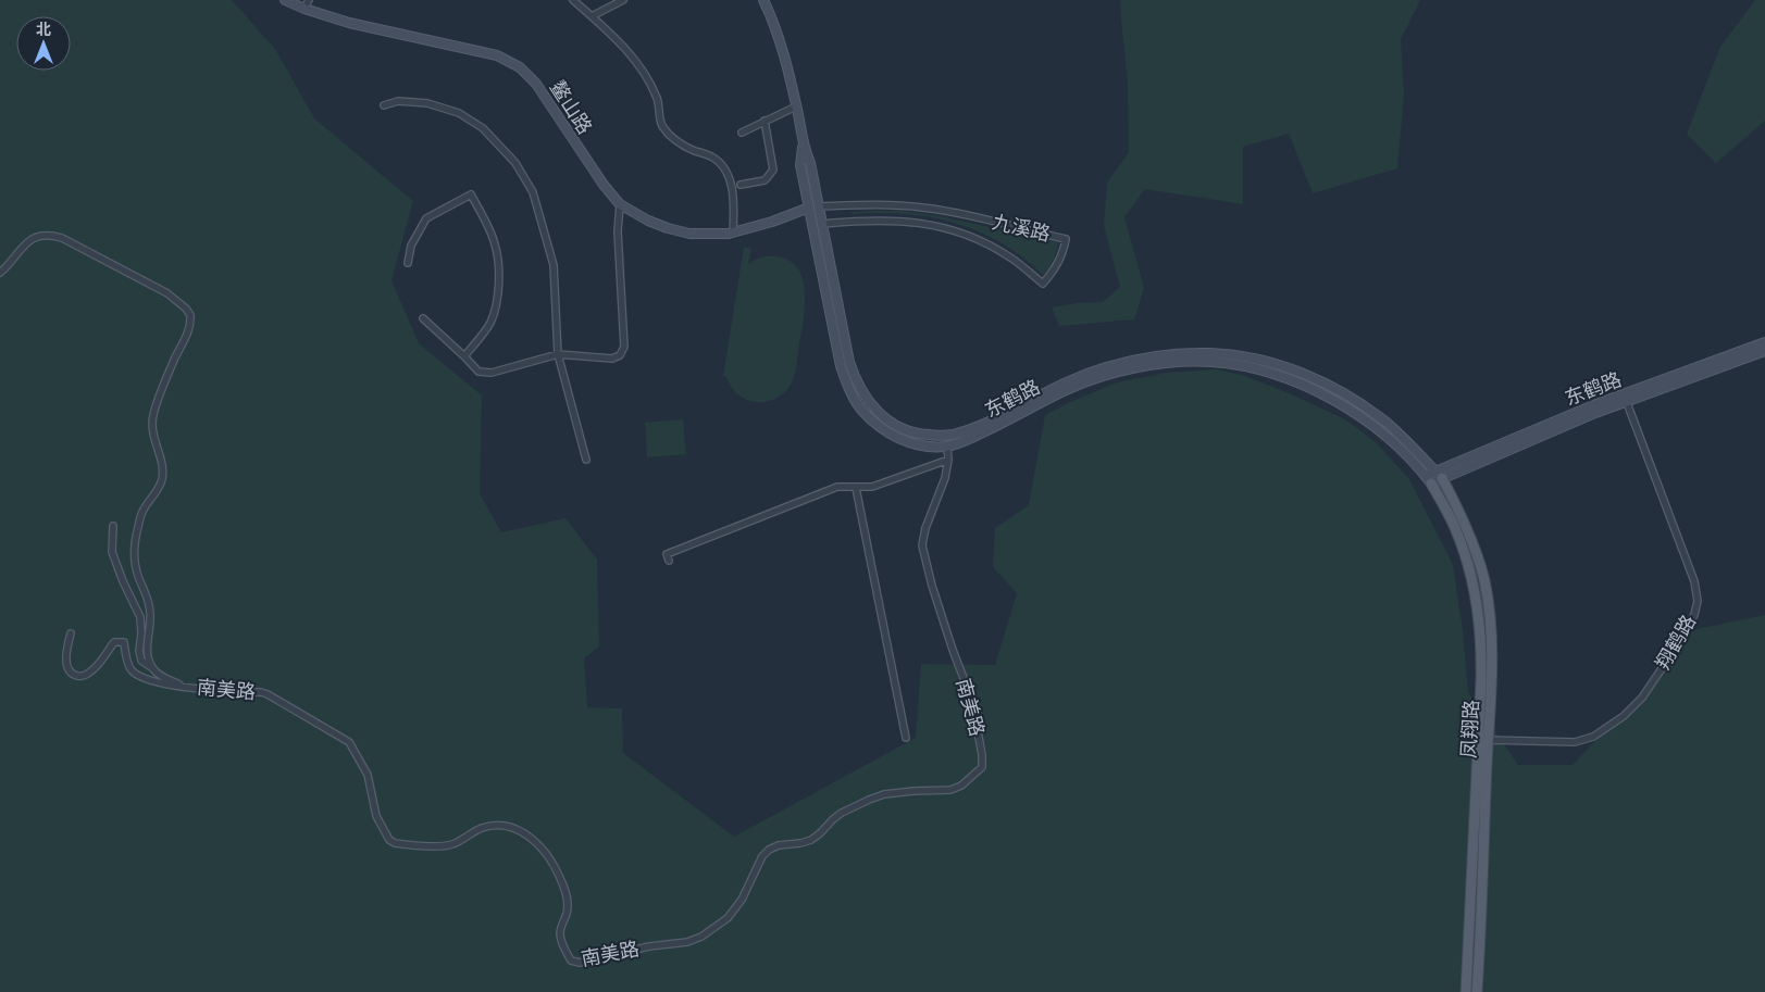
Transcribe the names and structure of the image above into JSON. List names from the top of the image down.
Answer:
{
  "streets": {
    "main road": ["鳌山路", "东鹤路", "凤翔路"],
    "street": ["九溪路", "翔鹤路", "南美路"]
  },
  "crossings": [
    ["鳌山路", "九溪路"],
    ["鳌山路", "东鹤路"],
    ["九溪路", "东鹤路"],
    ["东鹤路", "翔鹤路"],
    ["东鹤路", "南美路"],
    ["东鹤路", "凤翔路"],
    ["翔鹤路", "凤翔路"]
  ],
  "north": "top"
}
